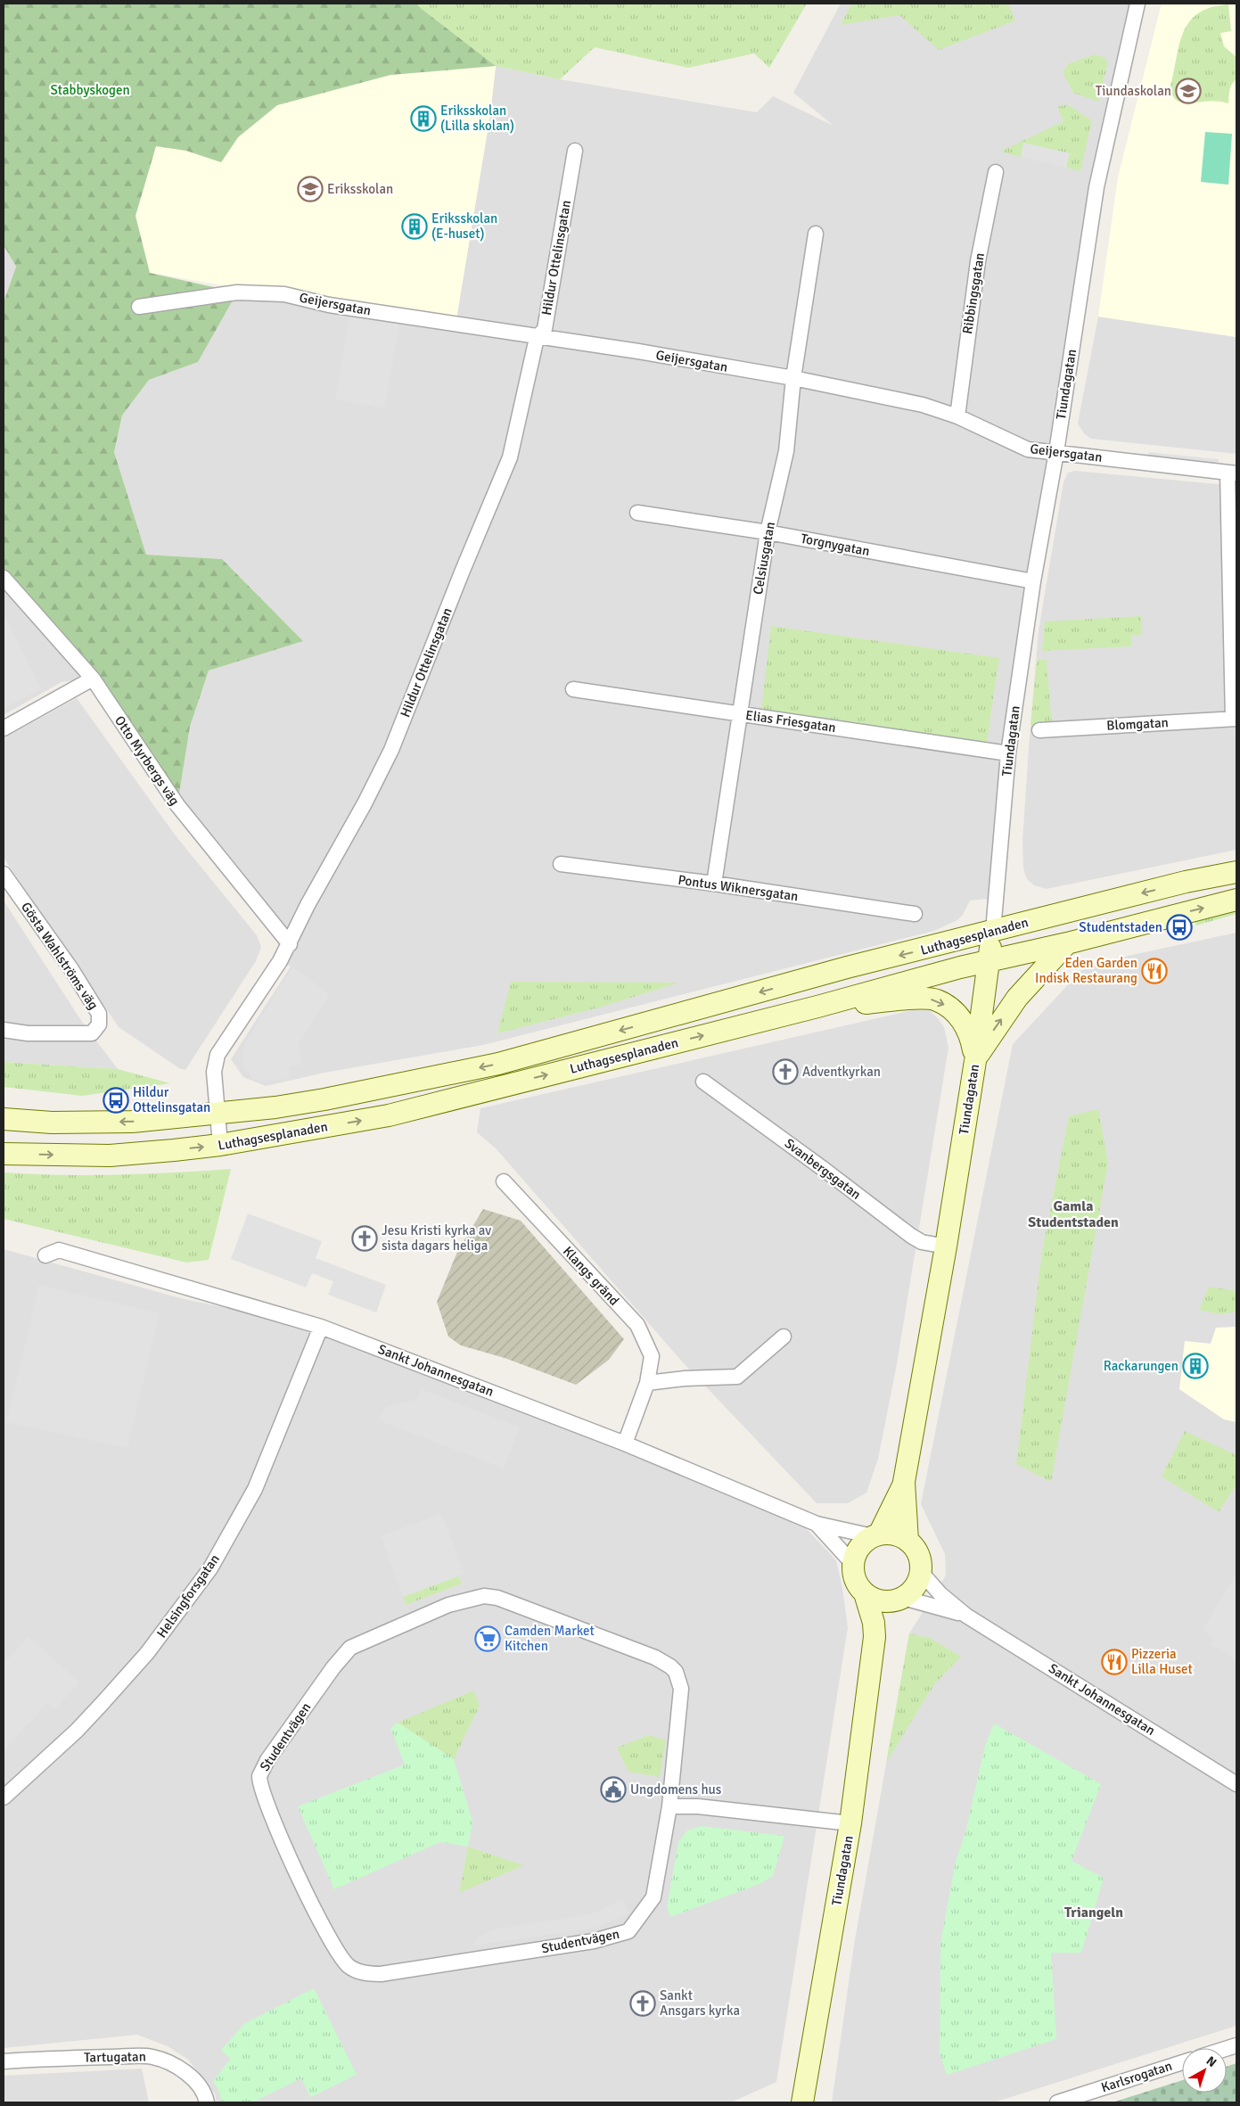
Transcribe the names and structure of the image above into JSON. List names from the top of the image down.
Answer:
{
  "streets": {
    "main road": ["Tiundagatan", "Luthagsesplanaden"],
    "street": [
      "Hildur Ottelinsgatan",
      "Ribbingsgatan",
      "Geijersgatan",
      "Torgnygatan",
      "Celsiusgatan",
      "Elias Friesgatan",
      "Blomgatan",
      "Otto Myrbergs väg",
      "Pontus Wiknersgatan",
      "Gösta Wahlströms väg",
      "Svanbergsgatan",
      "Klangs gränd",
      "Sankt Johannesgatan",
      "Helsingforsgatan",
      "Studentvägen",
      "Tartugatan",
      "Karlsrogatan"
    ]
  },
  "crossings": [
    ["Hildur Ottelinsgatan", "Geijersgatan"],
    ["Hildur Ottelinsgatan", "Otto Myrbergs väg"],
    ["Hildur Ottelinsgatan", "Luthagsesplanaden"],
    ["Ribbingsgatan", "Geijersgatan"],
    ["Geijersgatan", "Tiundagatan"],
    ["Geijersgatan", "Celsiusgatan"],
    ["Tiundagatan", "Torgnygatan"],
    ["Tiundagatan", "Elias Friesgatan"],
    ["Tiundagatan", "Luthagsesplanaden"],
    ["Tiundagatan", "Svanbergsgatan"],
    ["Tiundagatan", "Sankt Johannesgatan"],
    ["Torgnygatan", "Celsiusgatan"],
    ["Celsiusgatan", "Elias Friesgatan"],
    ["Celsiusgatan", "Pontus Wiknersgatan"],
    ["Klangs gränd", "Sankt Johannesgatan"],
    ["Sankt Johannesgatan", "Helsingforsgatan"]
  ],
  "districts": ["Gamla Studentstaden", "Triangeln"],
  "parks": ["Stabbyskogen"],
  "places": {
    "school or university": ["Tiundaskolan", "Eriksskolan"],
    "building": ["Eriksskolan (Lilla skolan)", "Eriksskolan (E-huset)", "Rackarungen"],
    "bus stop": ["Studentstaden", "Hildur Ottelinsgatan"],
    "restaurant": ["Eden Garden Indisk Restaurang", "Pizzeria Lilla Huset"],
    "church": ["Adventkyrkan", "Jesu Kristi kyrka av sista dagars heliga", "Sankt Ansgars kyrka"],
    "supermarket": ["Camden Market Kitchen"],
    "public building": ["Ungdomens hus"]
  },
  "north": "top right"
}
